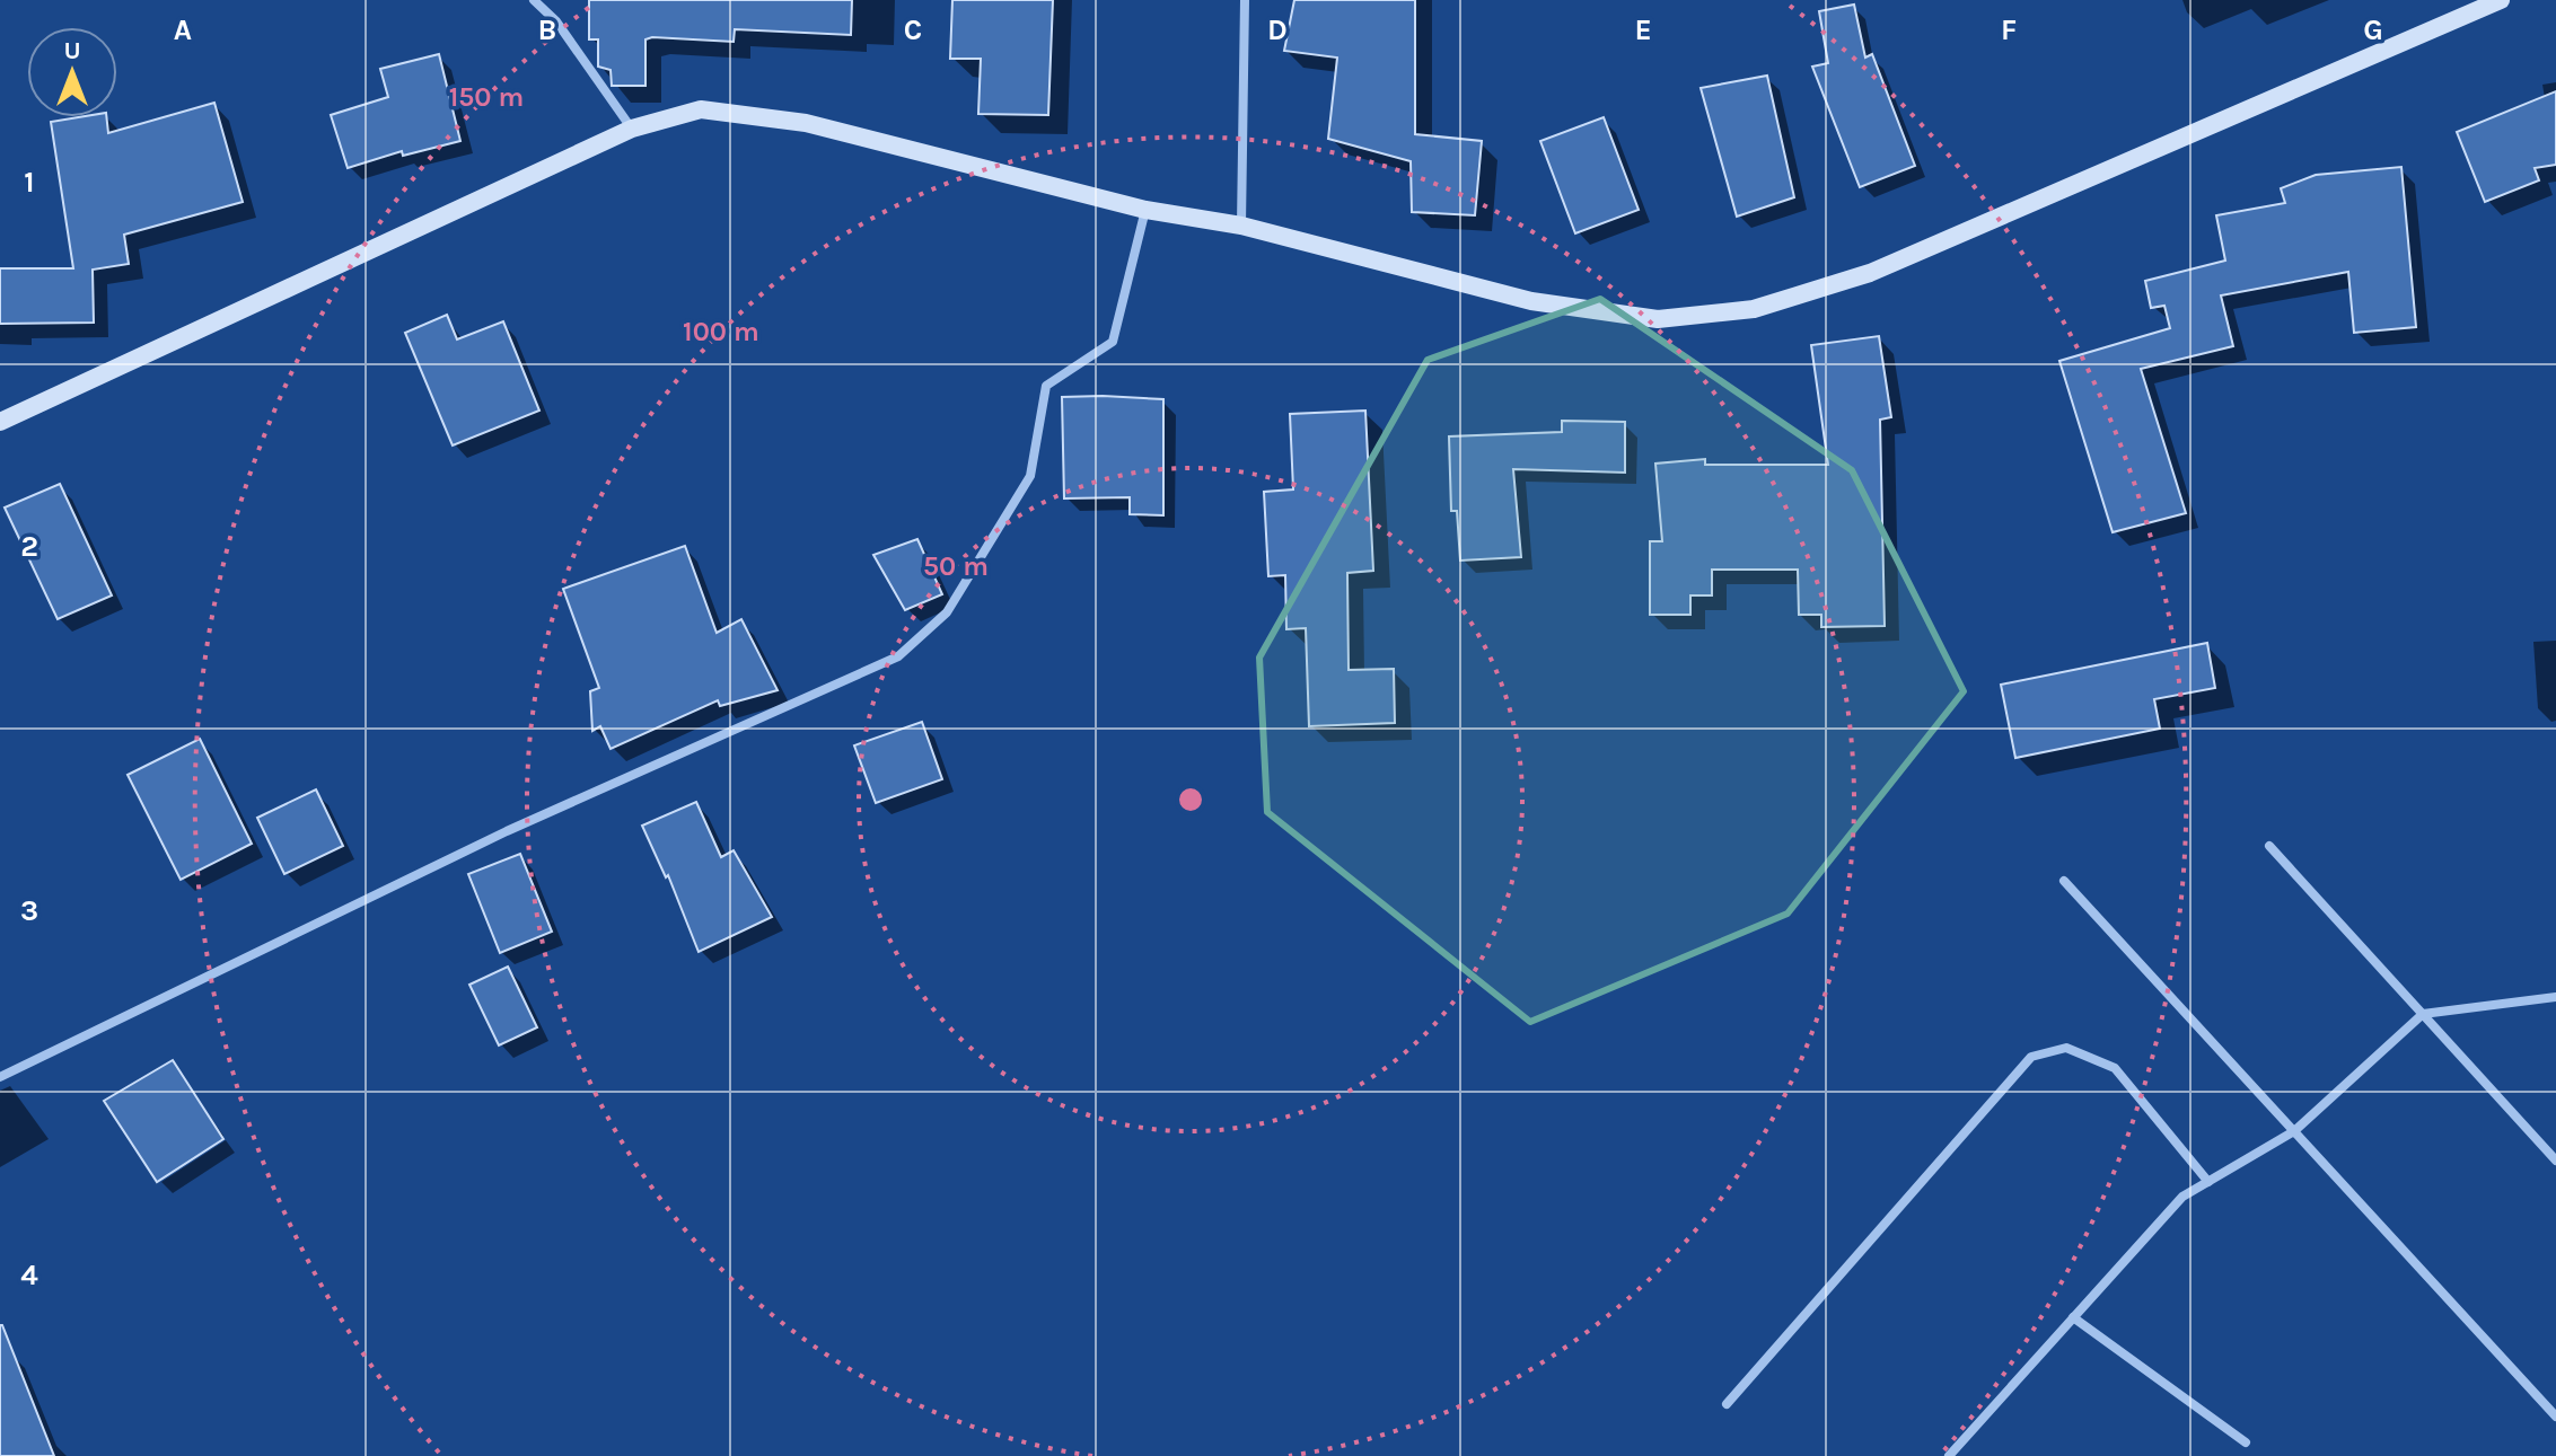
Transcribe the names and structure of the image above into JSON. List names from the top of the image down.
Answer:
{
  "north": "top",
  "grid": {
    "columns": [
      "A",
      "B",
      "C",
      "D",
      "E",
      "F",
      "G"
    ],
    "rows": [
      "1",
      "2",
      "3",
      "4"
    ]
  },
  "rings": ["150 m", "100 m", "50 m"]
}
